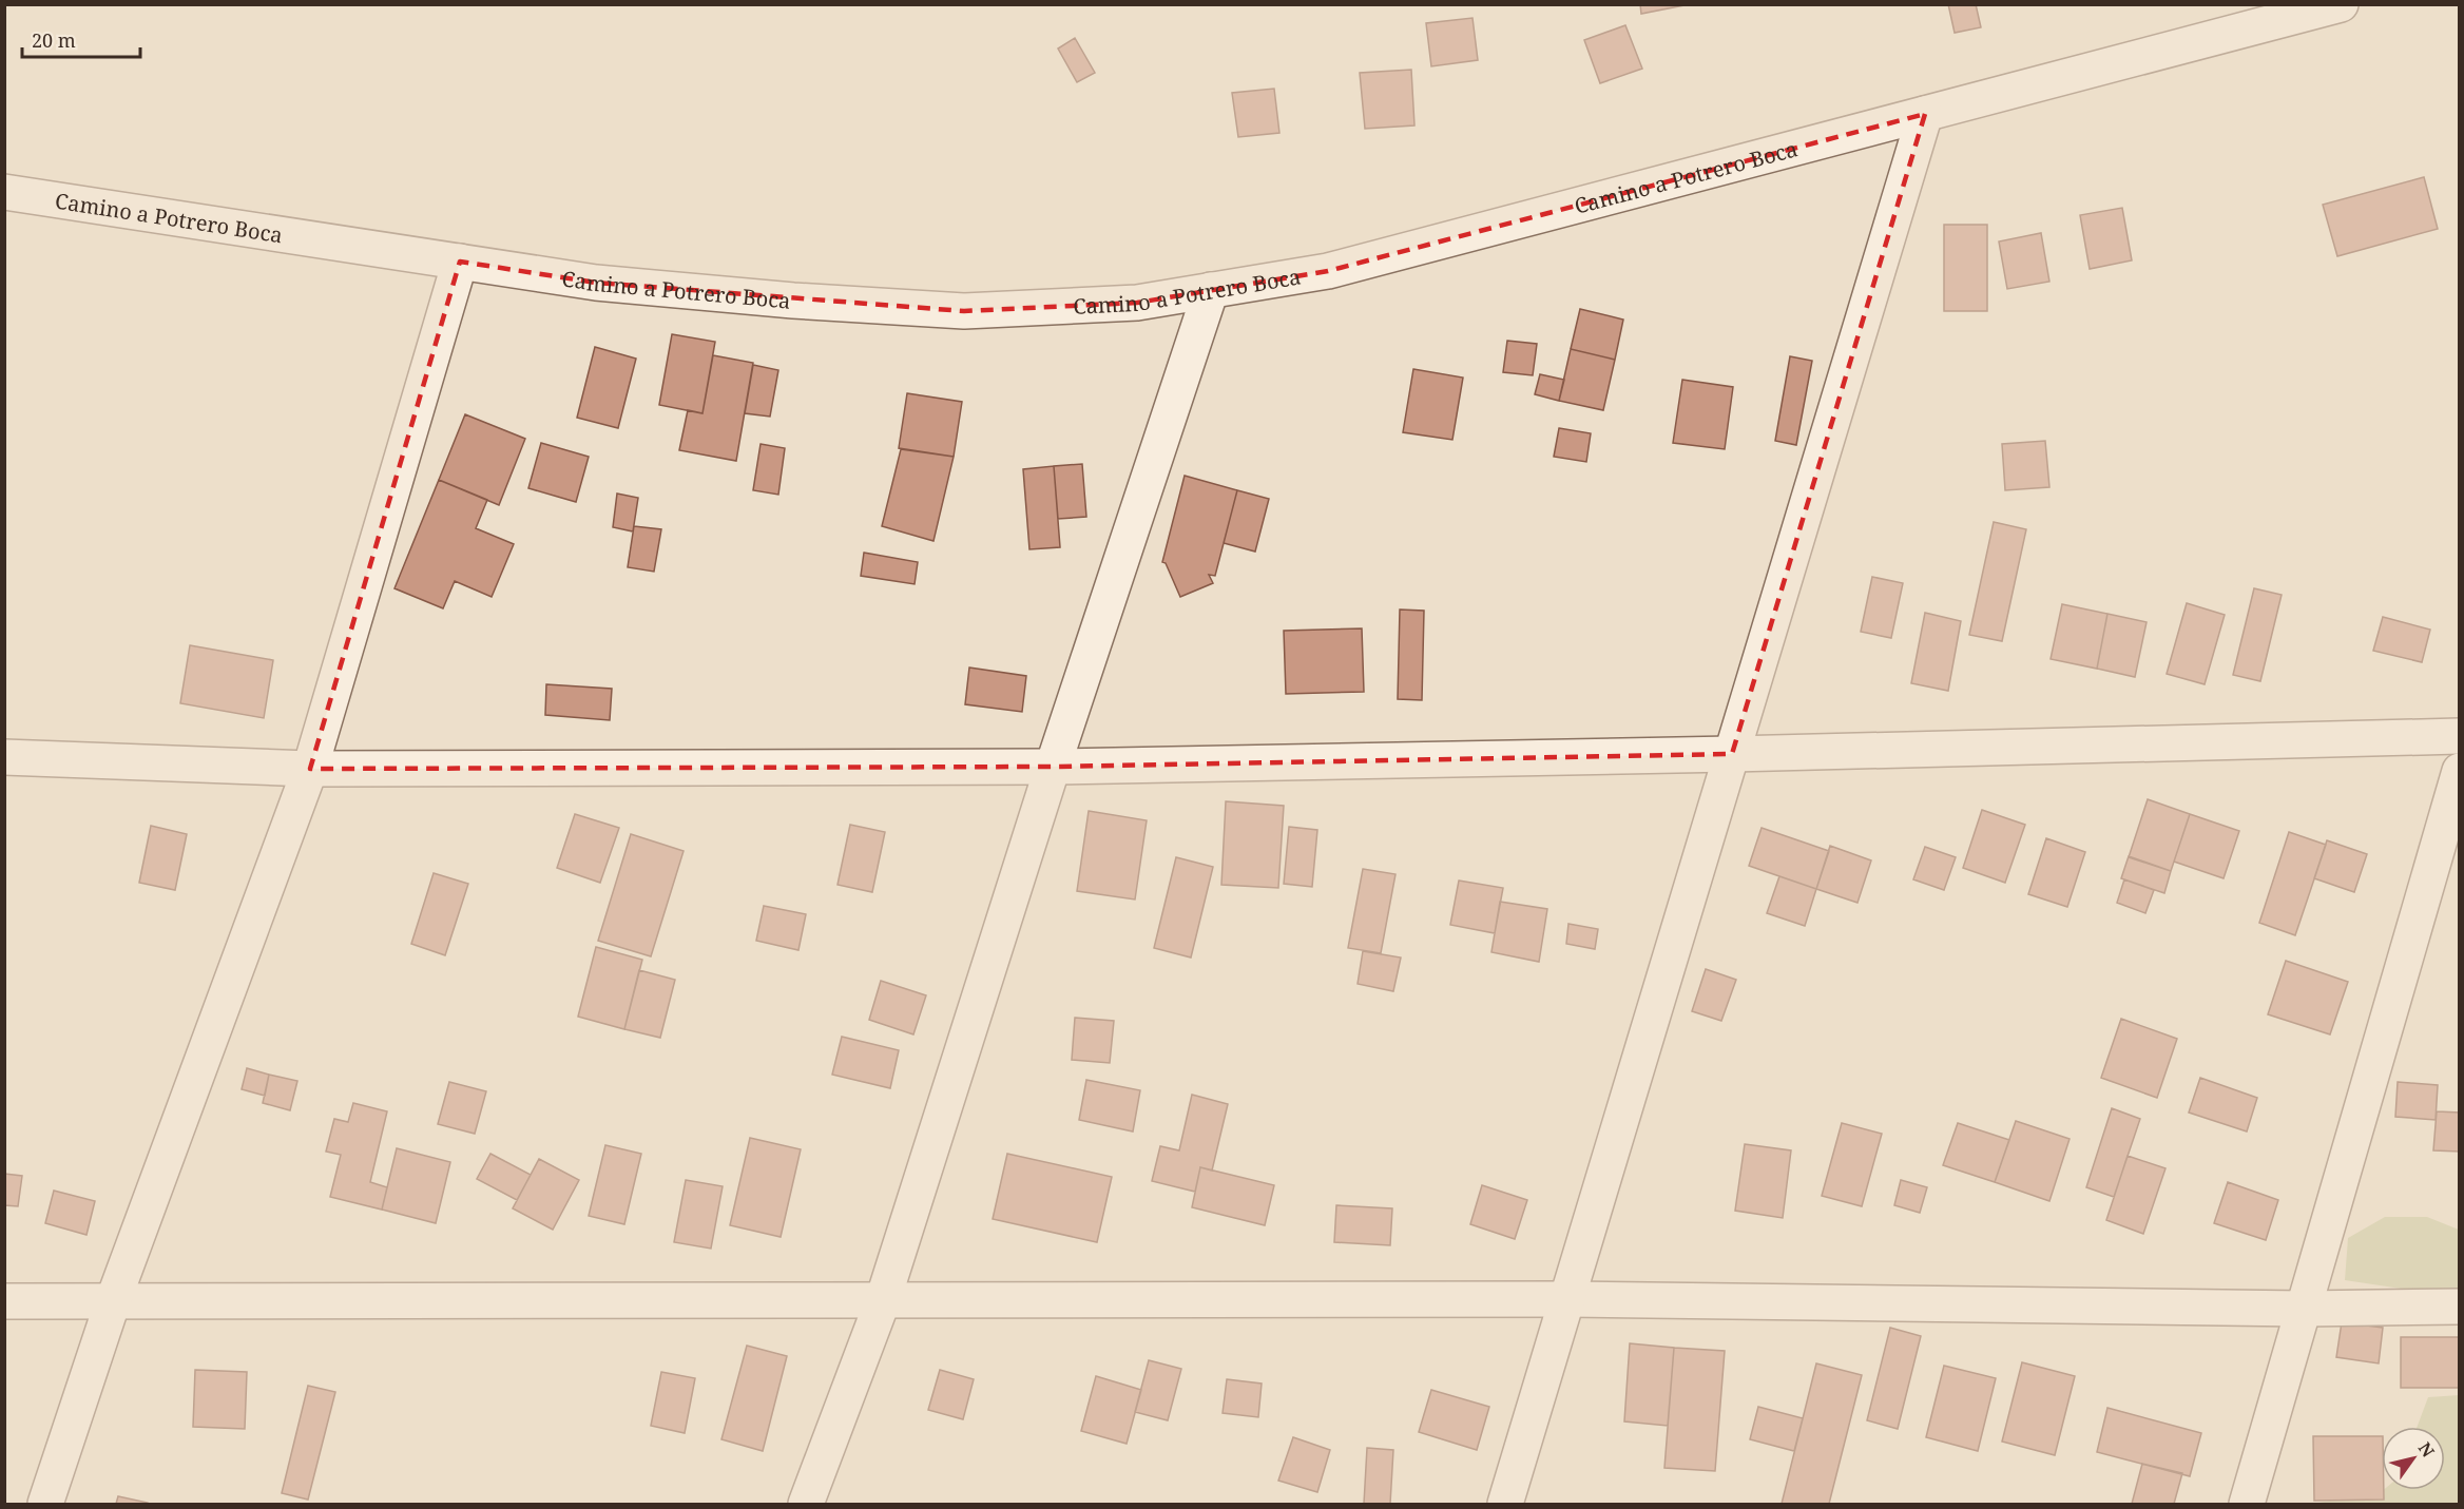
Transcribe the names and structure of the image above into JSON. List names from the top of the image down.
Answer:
{
  "streets": {
    "street": ["Camino a Potrero Boca"]
  },
  "scale_bar": "20 m",
  "north": "top right"
}
